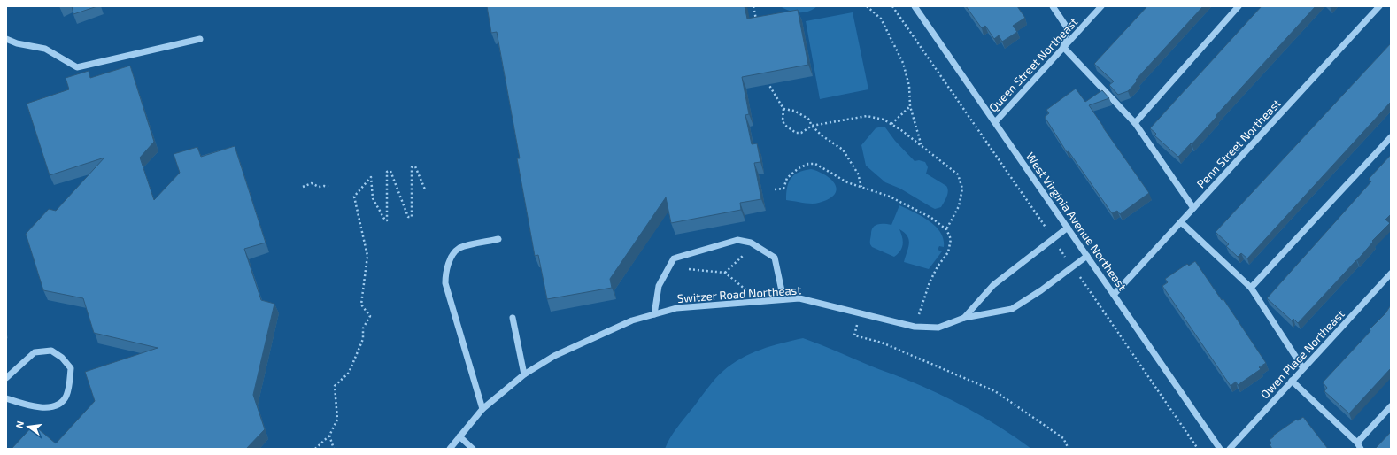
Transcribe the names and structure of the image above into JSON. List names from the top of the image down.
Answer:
{
  "streets": {
    "street": [
      "Queen Street Northeast",
      "Penn Street Northeast",
      "West Virginia Avenue Northeast",
      "Switzer Road Northeast",
      "Owen Place Northeast"
    ]
  },
  "crossings": [
    ["Queen Street Northeast", "West Virginia Avenue Northeast"],
    ["Penn Street Northeast", "West Virginia Avenue Northeast"],
    ["West Virginia Avenue Northeast", "Switzer Road Northeast"]
  ],
  "north": "left"
}
